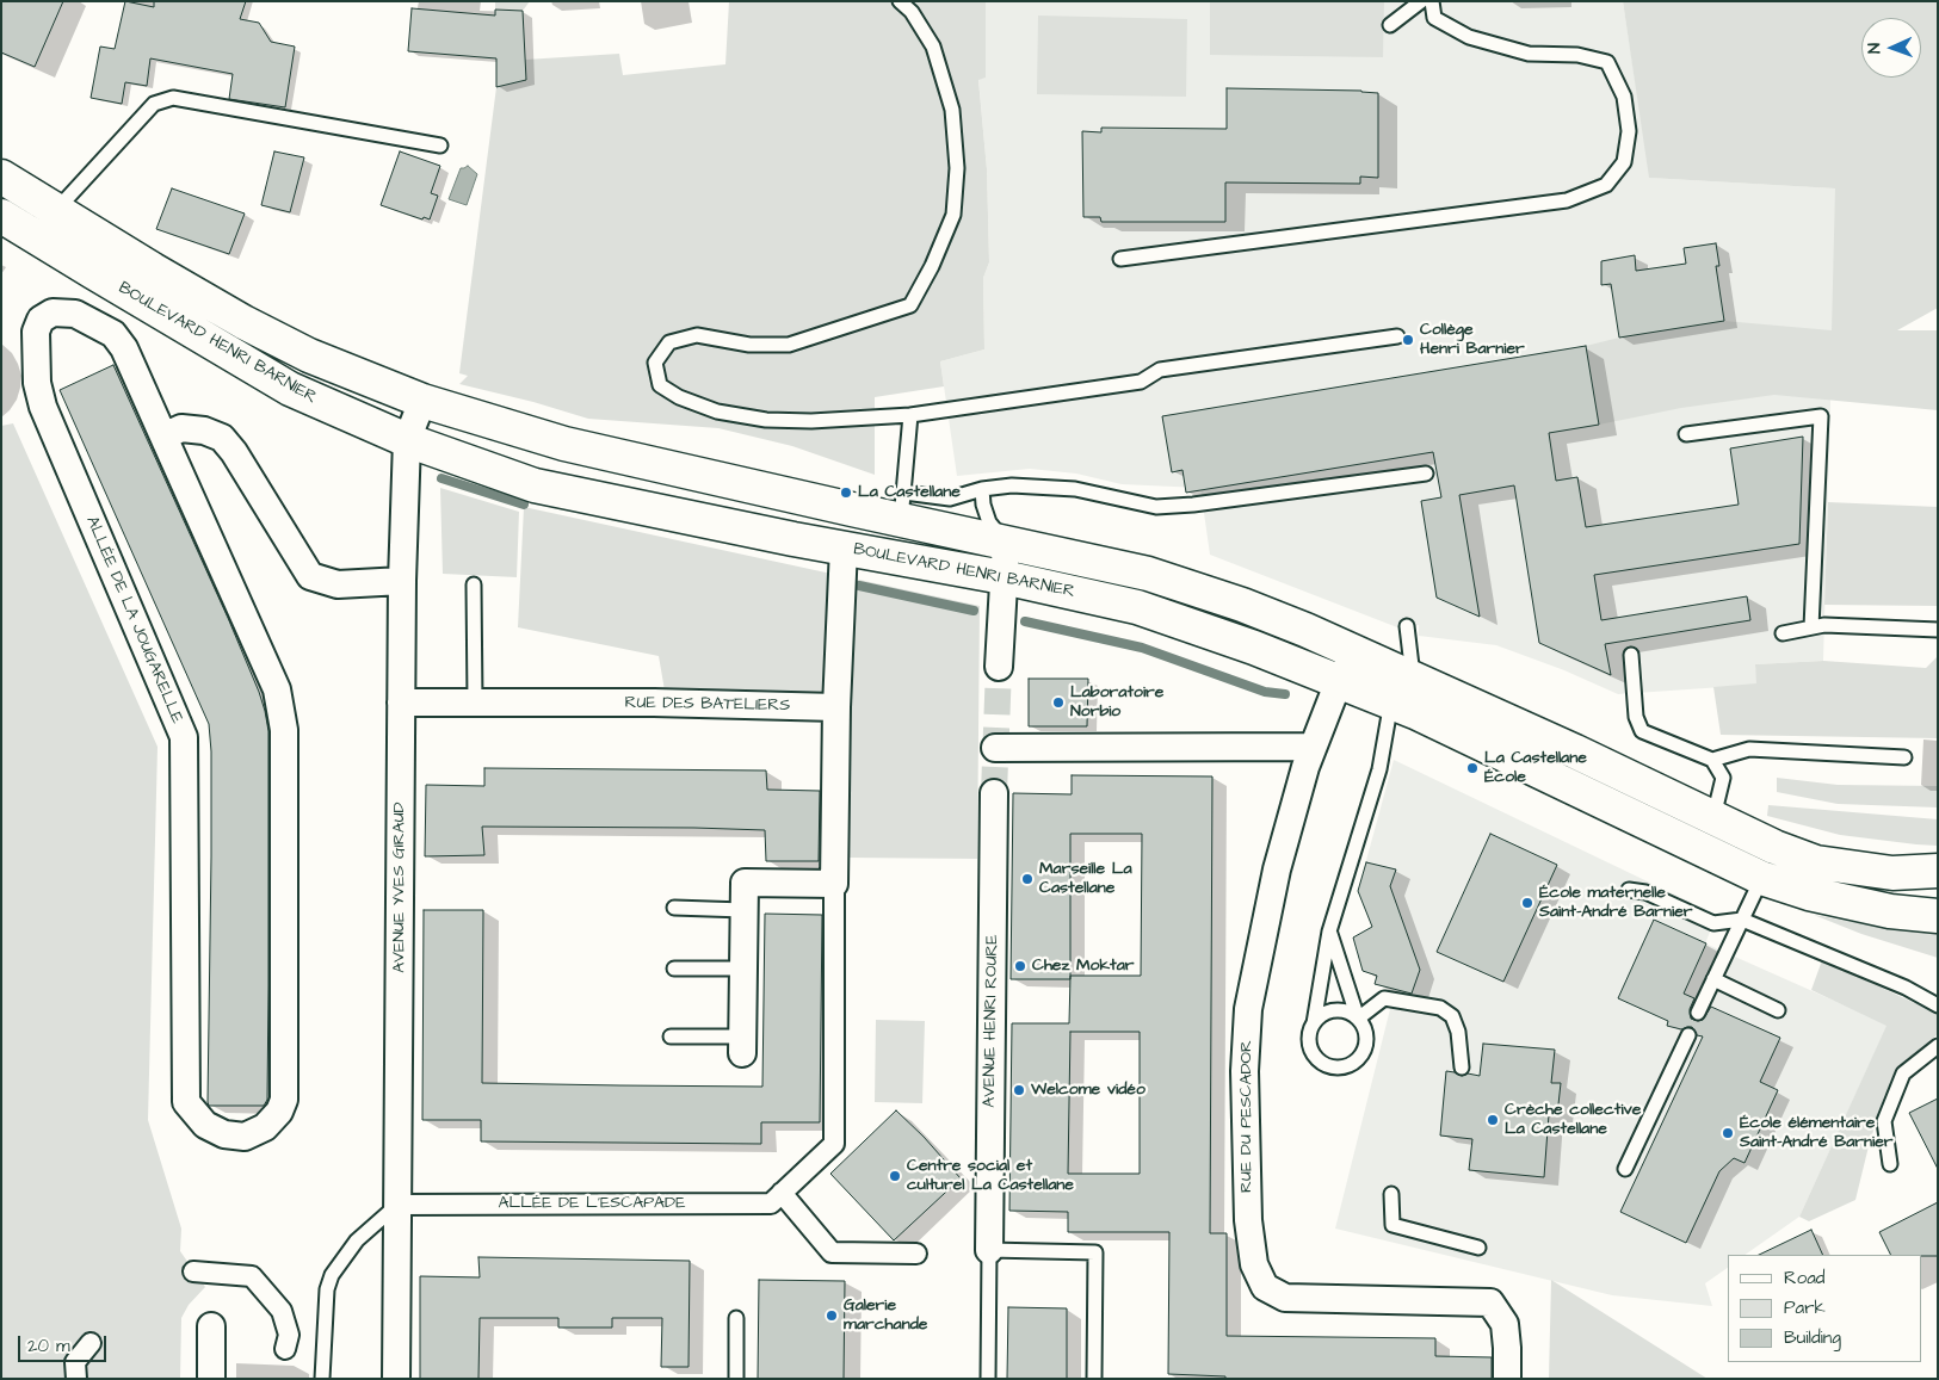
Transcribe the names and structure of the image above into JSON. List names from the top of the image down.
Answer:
{
  "streets": {
    "main road": ["BOULEVARD HENRI BARNIER"],
    "street": [
      "ALLÉE DE LA JOUGARELLE",
      "RUE DES BATELIERS",
      "AVENUE YVES GIRAUD",
      "AVENUE HENRI ROURE",
      "RUE DU PESCADOR",
      "ALLÉE DE L'ESCAPADE"
    ]
  },
  "crossings": [
    ["BOULEVARD HENRI BARNIER", "AVENUE YVES GIRAUD"],
    ["BOULEVARD HENRI BARNIER", "RUE DU PESCADOR"],
    ["RUE DES BATELIERS", "AVENUE YVES GIRAUD"],
    ["AVENUE YVES GIRAUD", "ALLÉE DE L'ESCAPADE"]
  ],
  "places": [
    "Collège Henri Barnier",
    "La Castellane",
    "Laboratoire Norbio",
    "La Castellane École",
    "Marseille La Castellane",
    "École maternelle Saint-André Barnier",
    "Chez Moktar",
    "Welcome vidéo",
    "Crèche collective La Castellane",
    "École élémentaire Saint-André Barnier",
    "Centre social et culturel La Castellane",
    "Galerie marchande"
  ],
  "legend": ["Road", "Park", "Building"],
  "scale_bar": "20 m",
  "north": "left"
}
